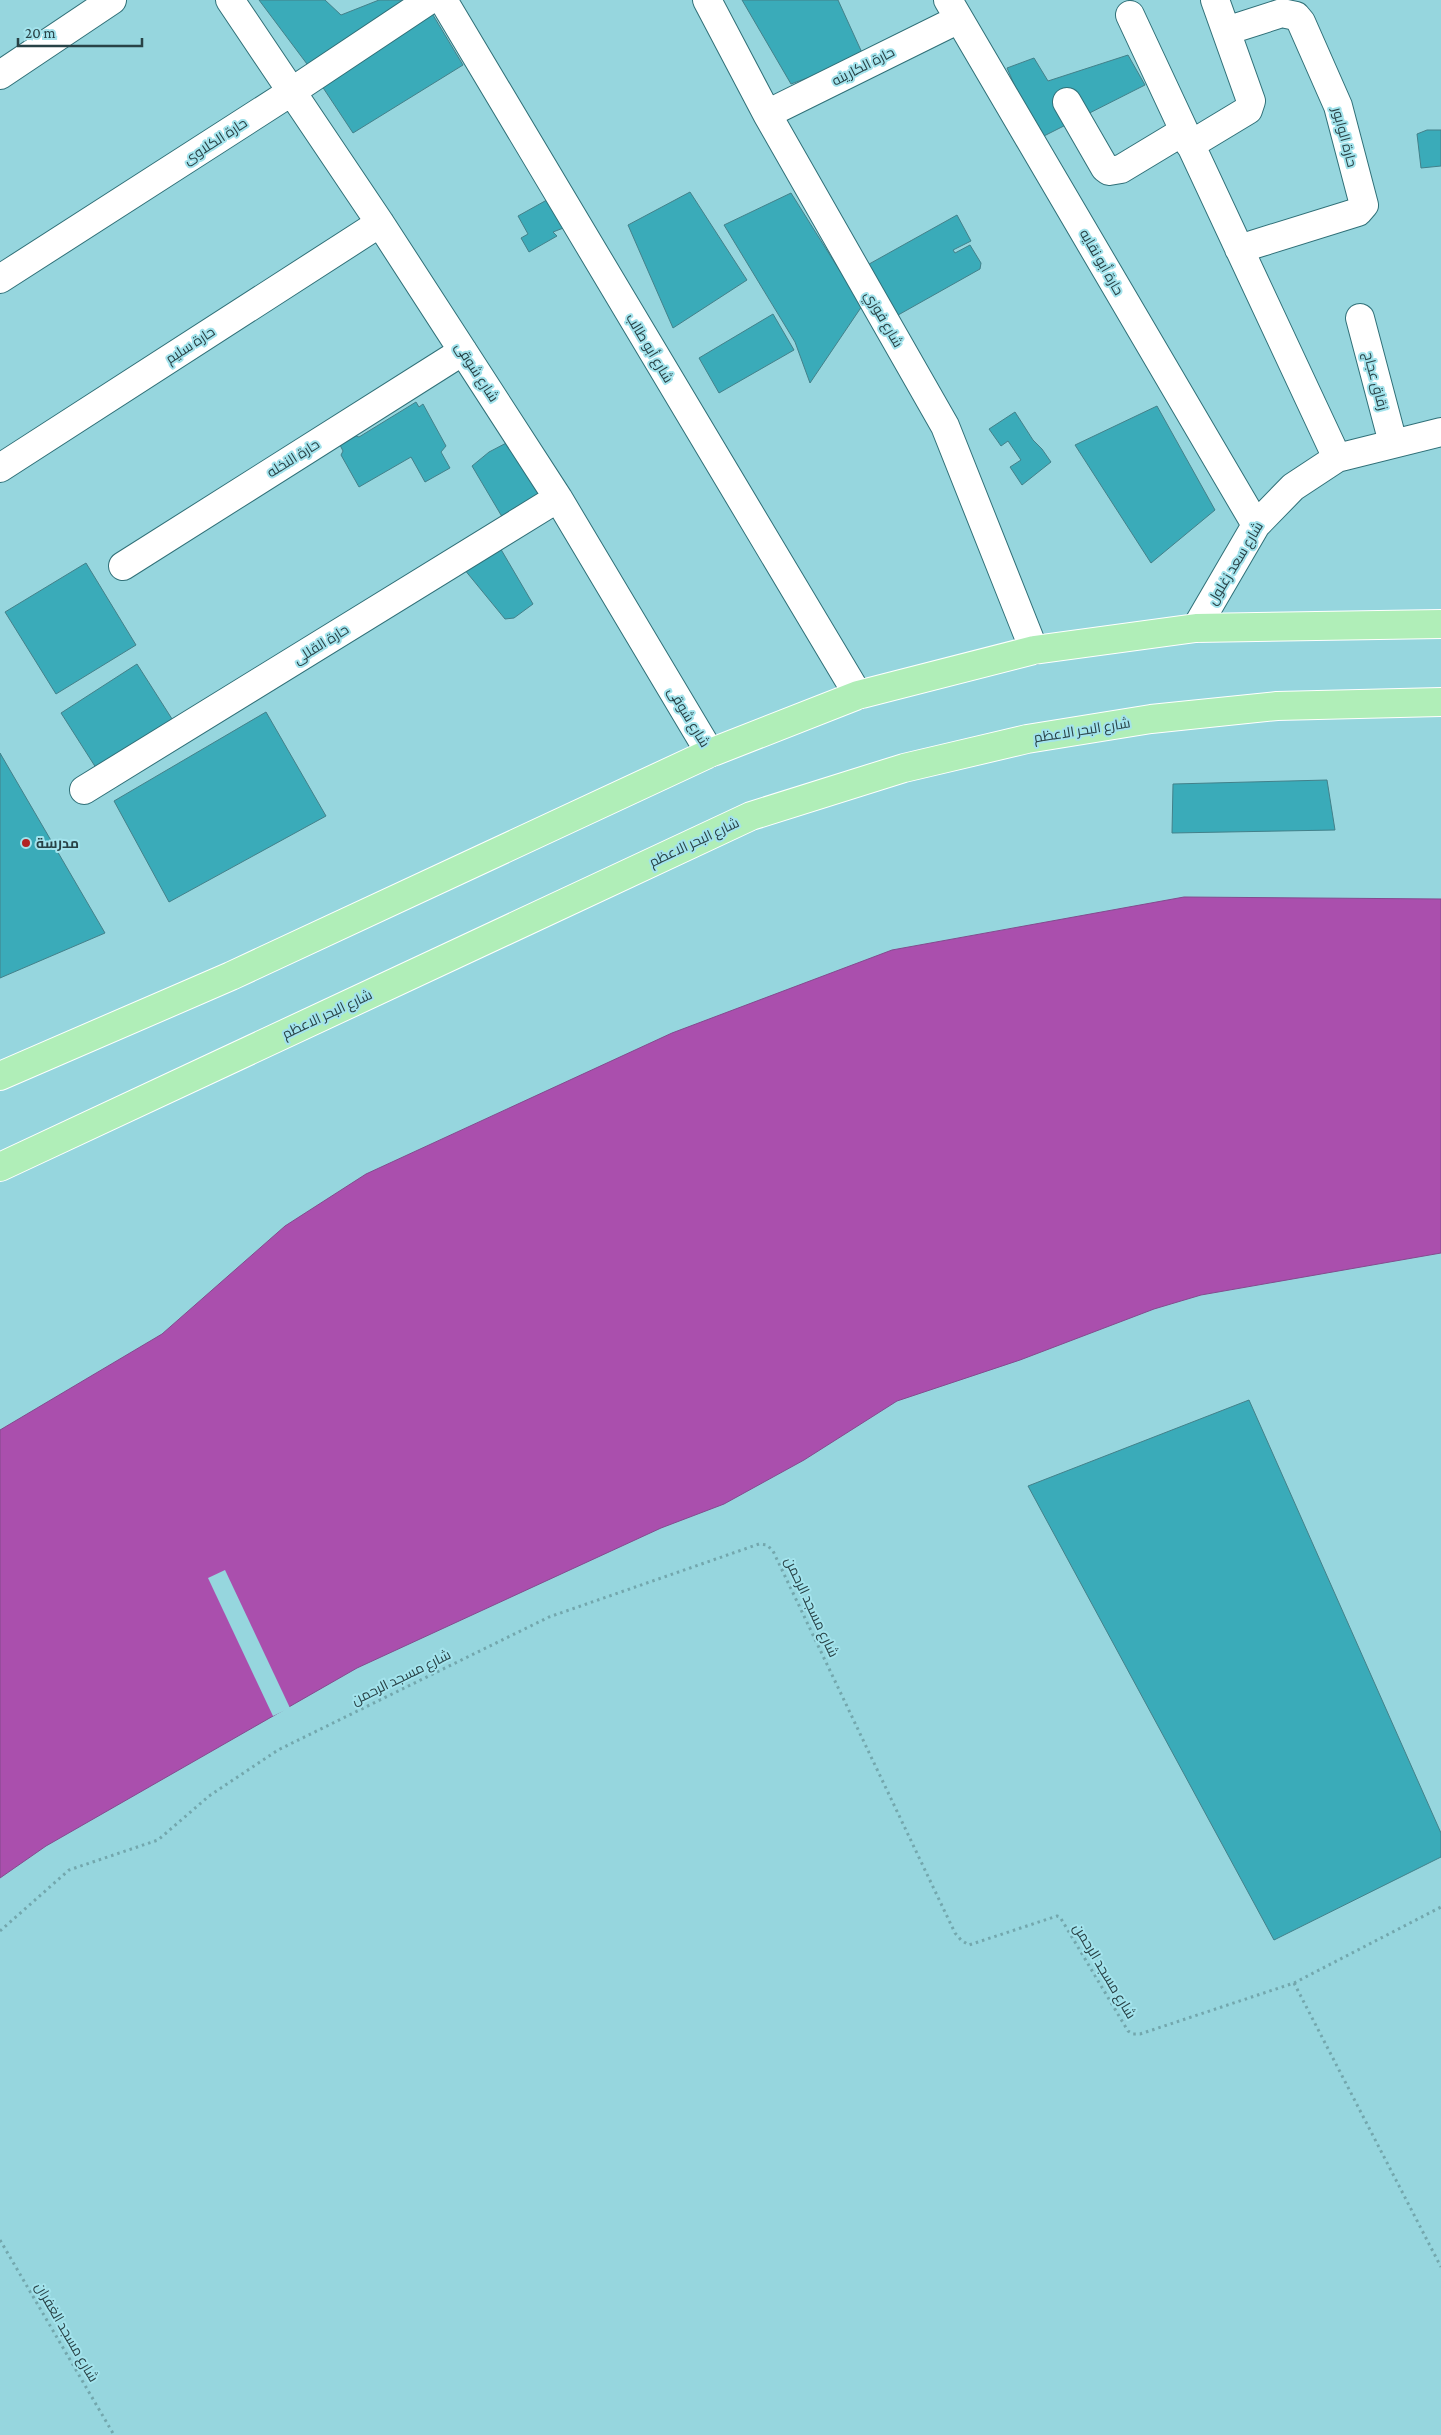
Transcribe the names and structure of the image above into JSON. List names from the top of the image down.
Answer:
{
  "streets": {
    "main road": ["شارع البحر الاعظم"],
    "street": [
      "حارة الكارينه",
      "حارة الوابور",
      "حارة الكلاوى",
      "حارة أبو نقايه",
      "شارع فوزي",
      "حارة سليم",
      "شارع أبو طالب",
      "شارع شوقى",
      "زقاق عجاج",
      "حارة النخله",
      "شارع سعد زغلول",
      "حارة القللى"
    ],
    "path": ["شارع مسجد الرحمن", "شارع مسجد الغفران"]
  },
  "crossings": [
    ["حارة الكارينه", "حارة أبو نقايه"],
    ["حارة الكارينه", "شارع فوزي"],
    ["حارة الكلاوى", "شارع شوقى"],
    ["حارة أبو نقايه", "شارع سعد زغلول"],
    ["حارة سليم", "شارع شوقى"],
    ["شارع شوقى", "حارة النخله"],
    ["شارع شوقى", "حارة القللى"],
    ["زقاق عجاج", "شارع سعد زغلول"]
  ],
  "places": ["مدرسة"],
  "scale_bar": "20 m"
}
